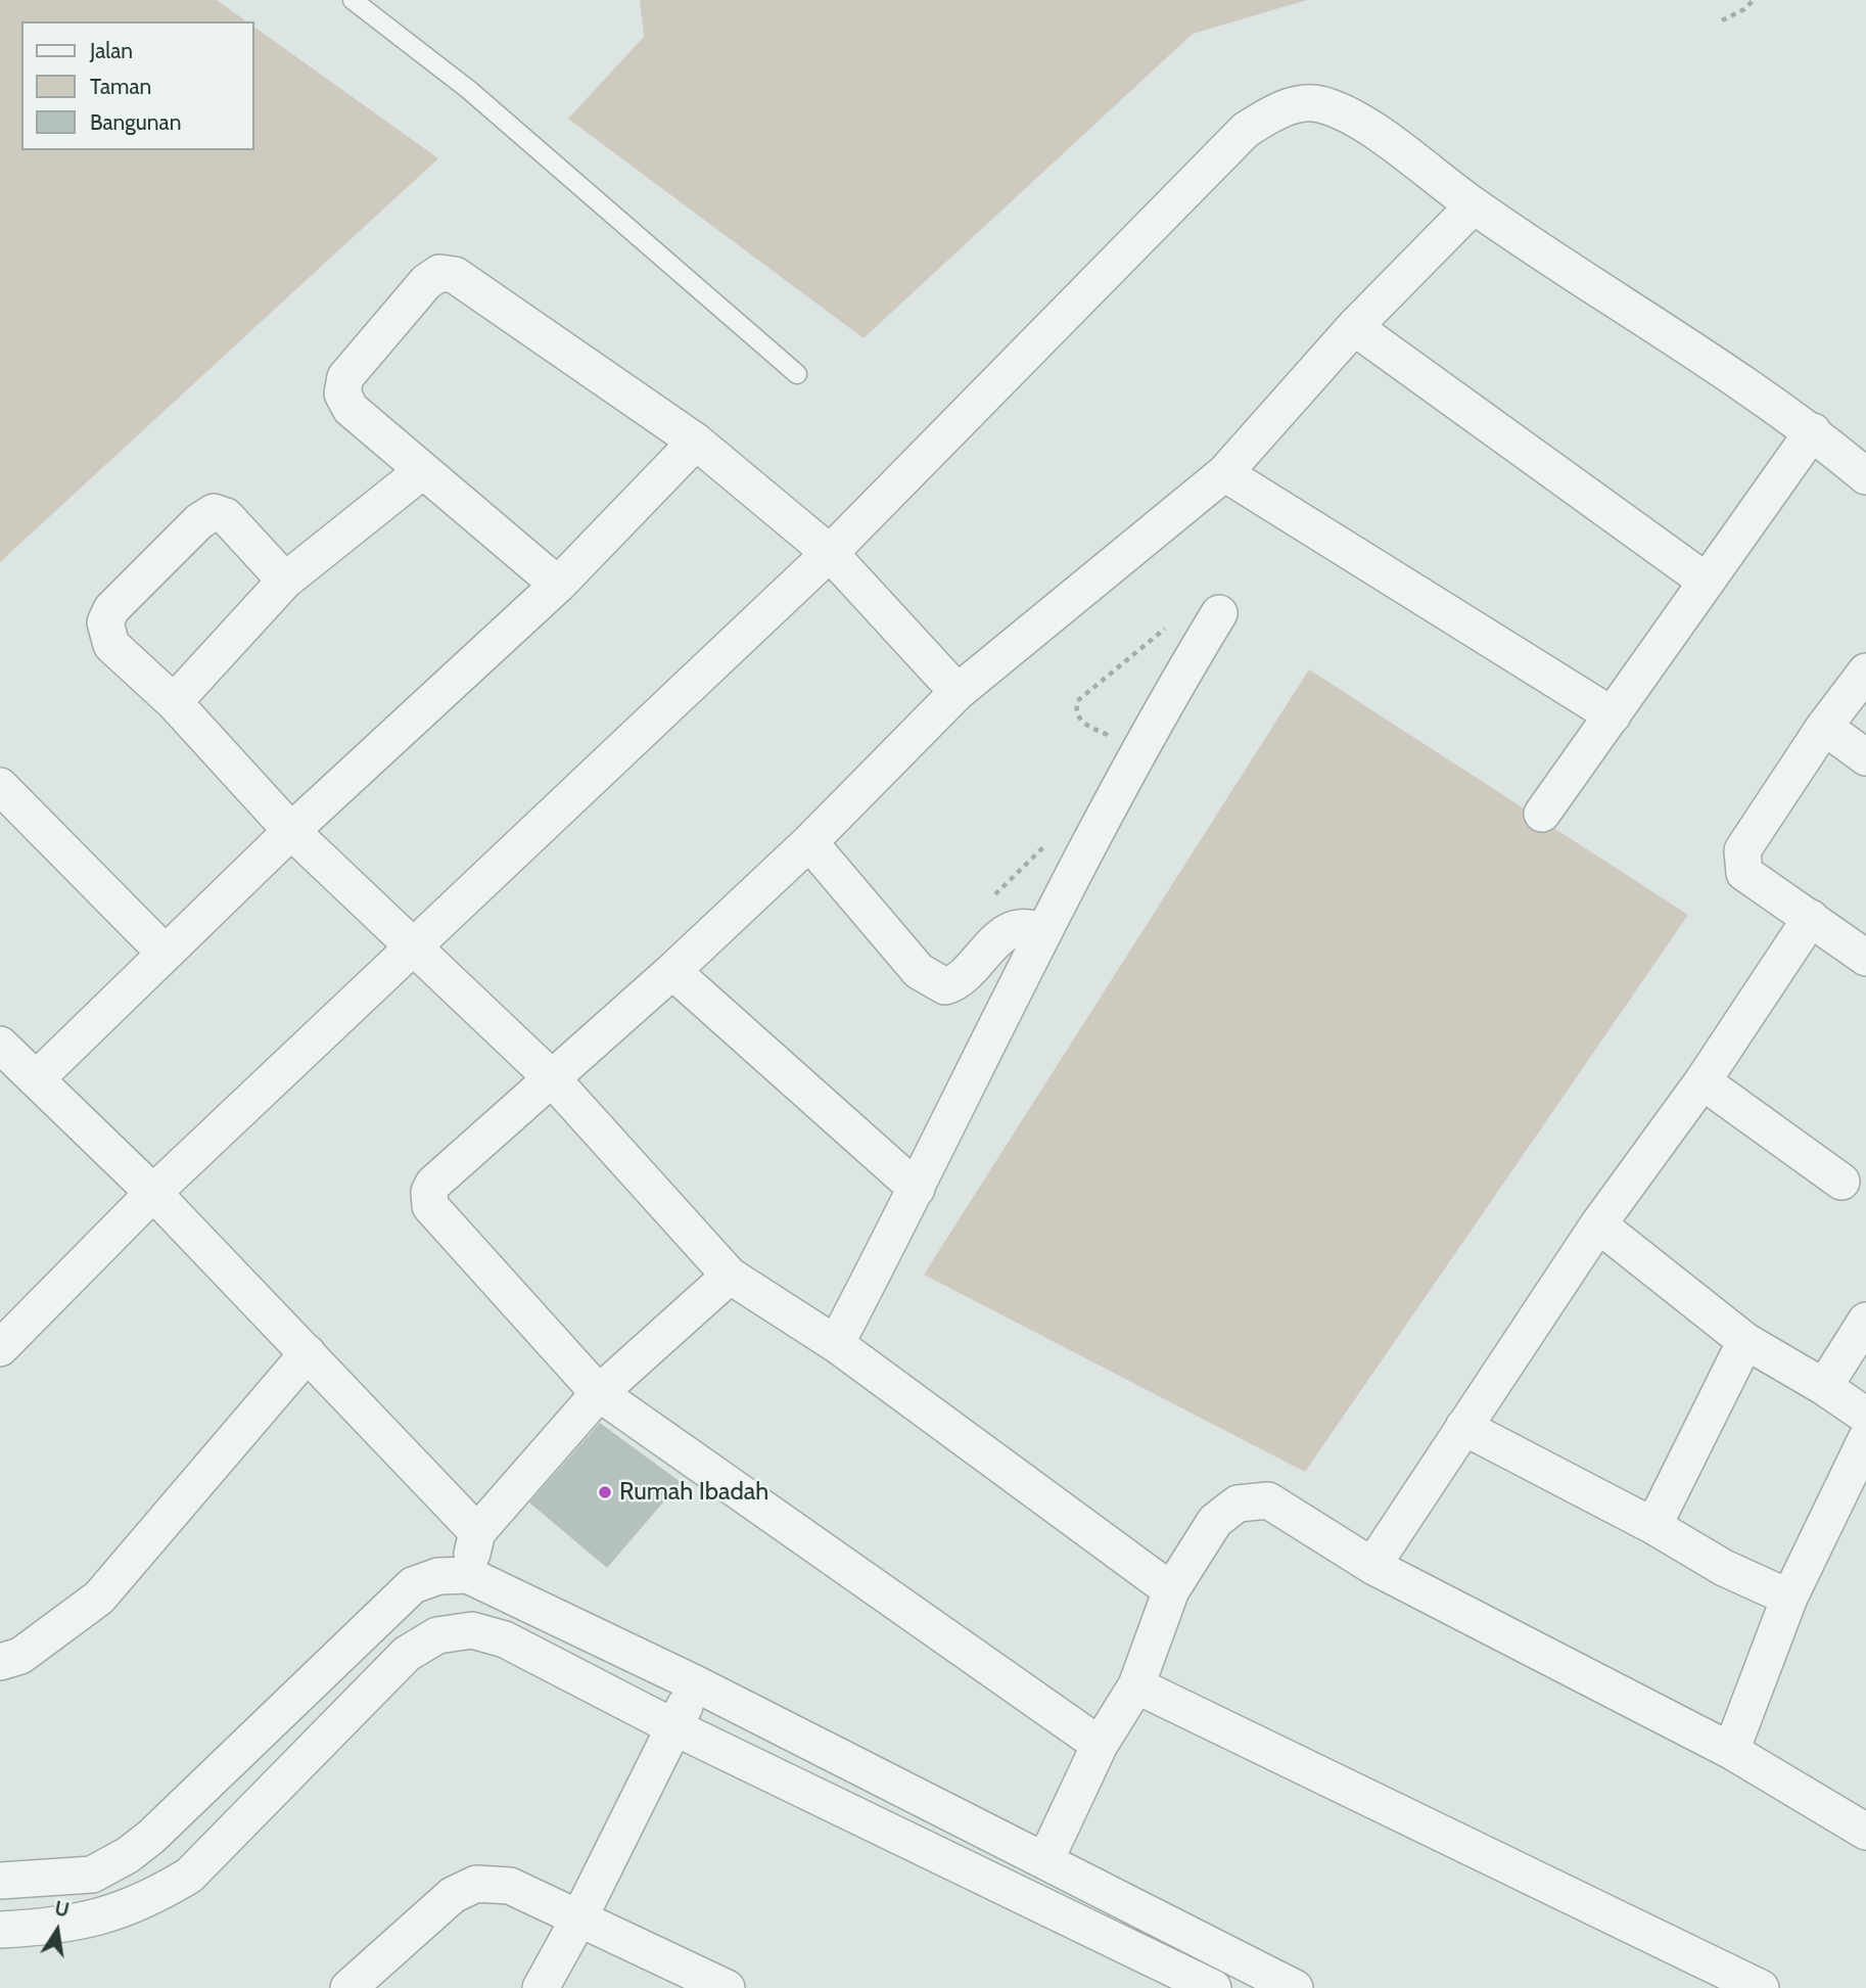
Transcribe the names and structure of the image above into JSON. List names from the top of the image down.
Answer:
{
  "places": ["Rumah Ibadah"],
  "legend": ["Jalan", "Taman", "Bangunan"],
  "north": "top"
}
